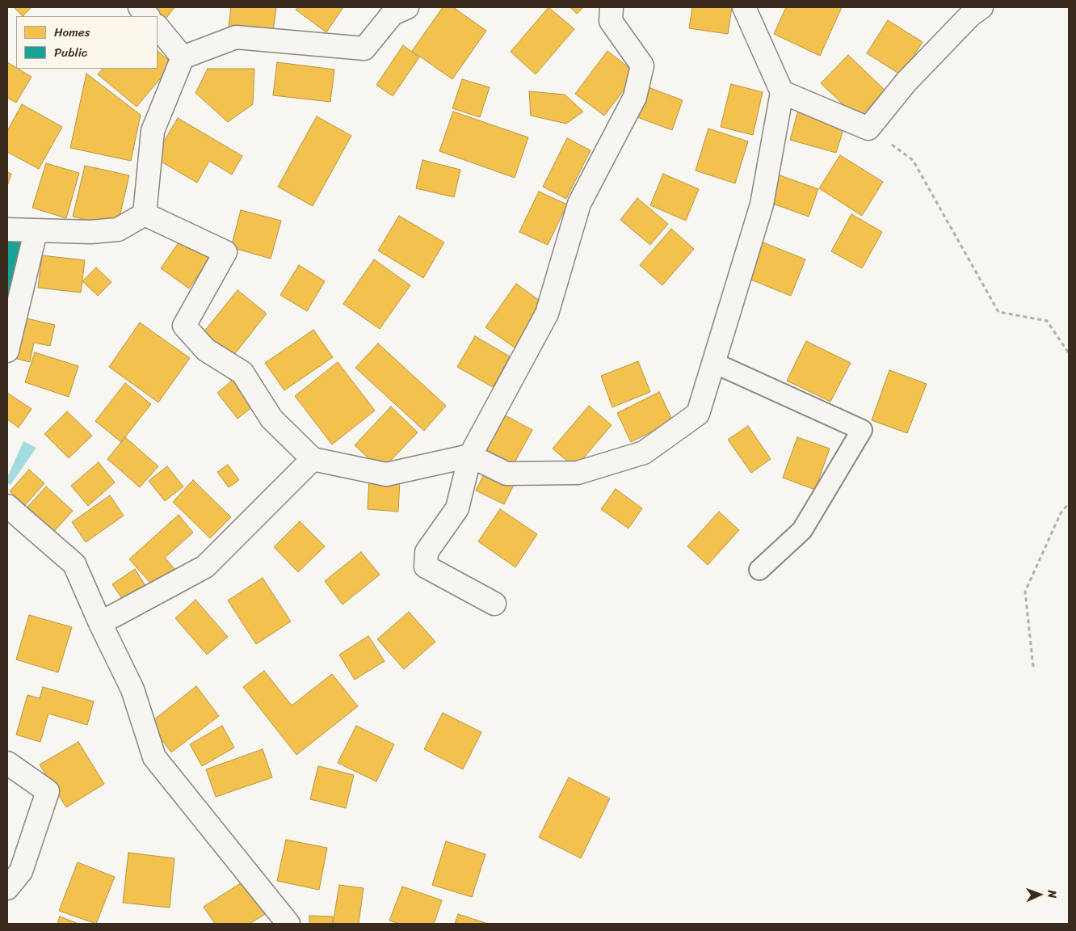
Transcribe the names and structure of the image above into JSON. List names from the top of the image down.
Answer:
{
  "legend": ["Homes", "Public"],
  "north": "right"
}
